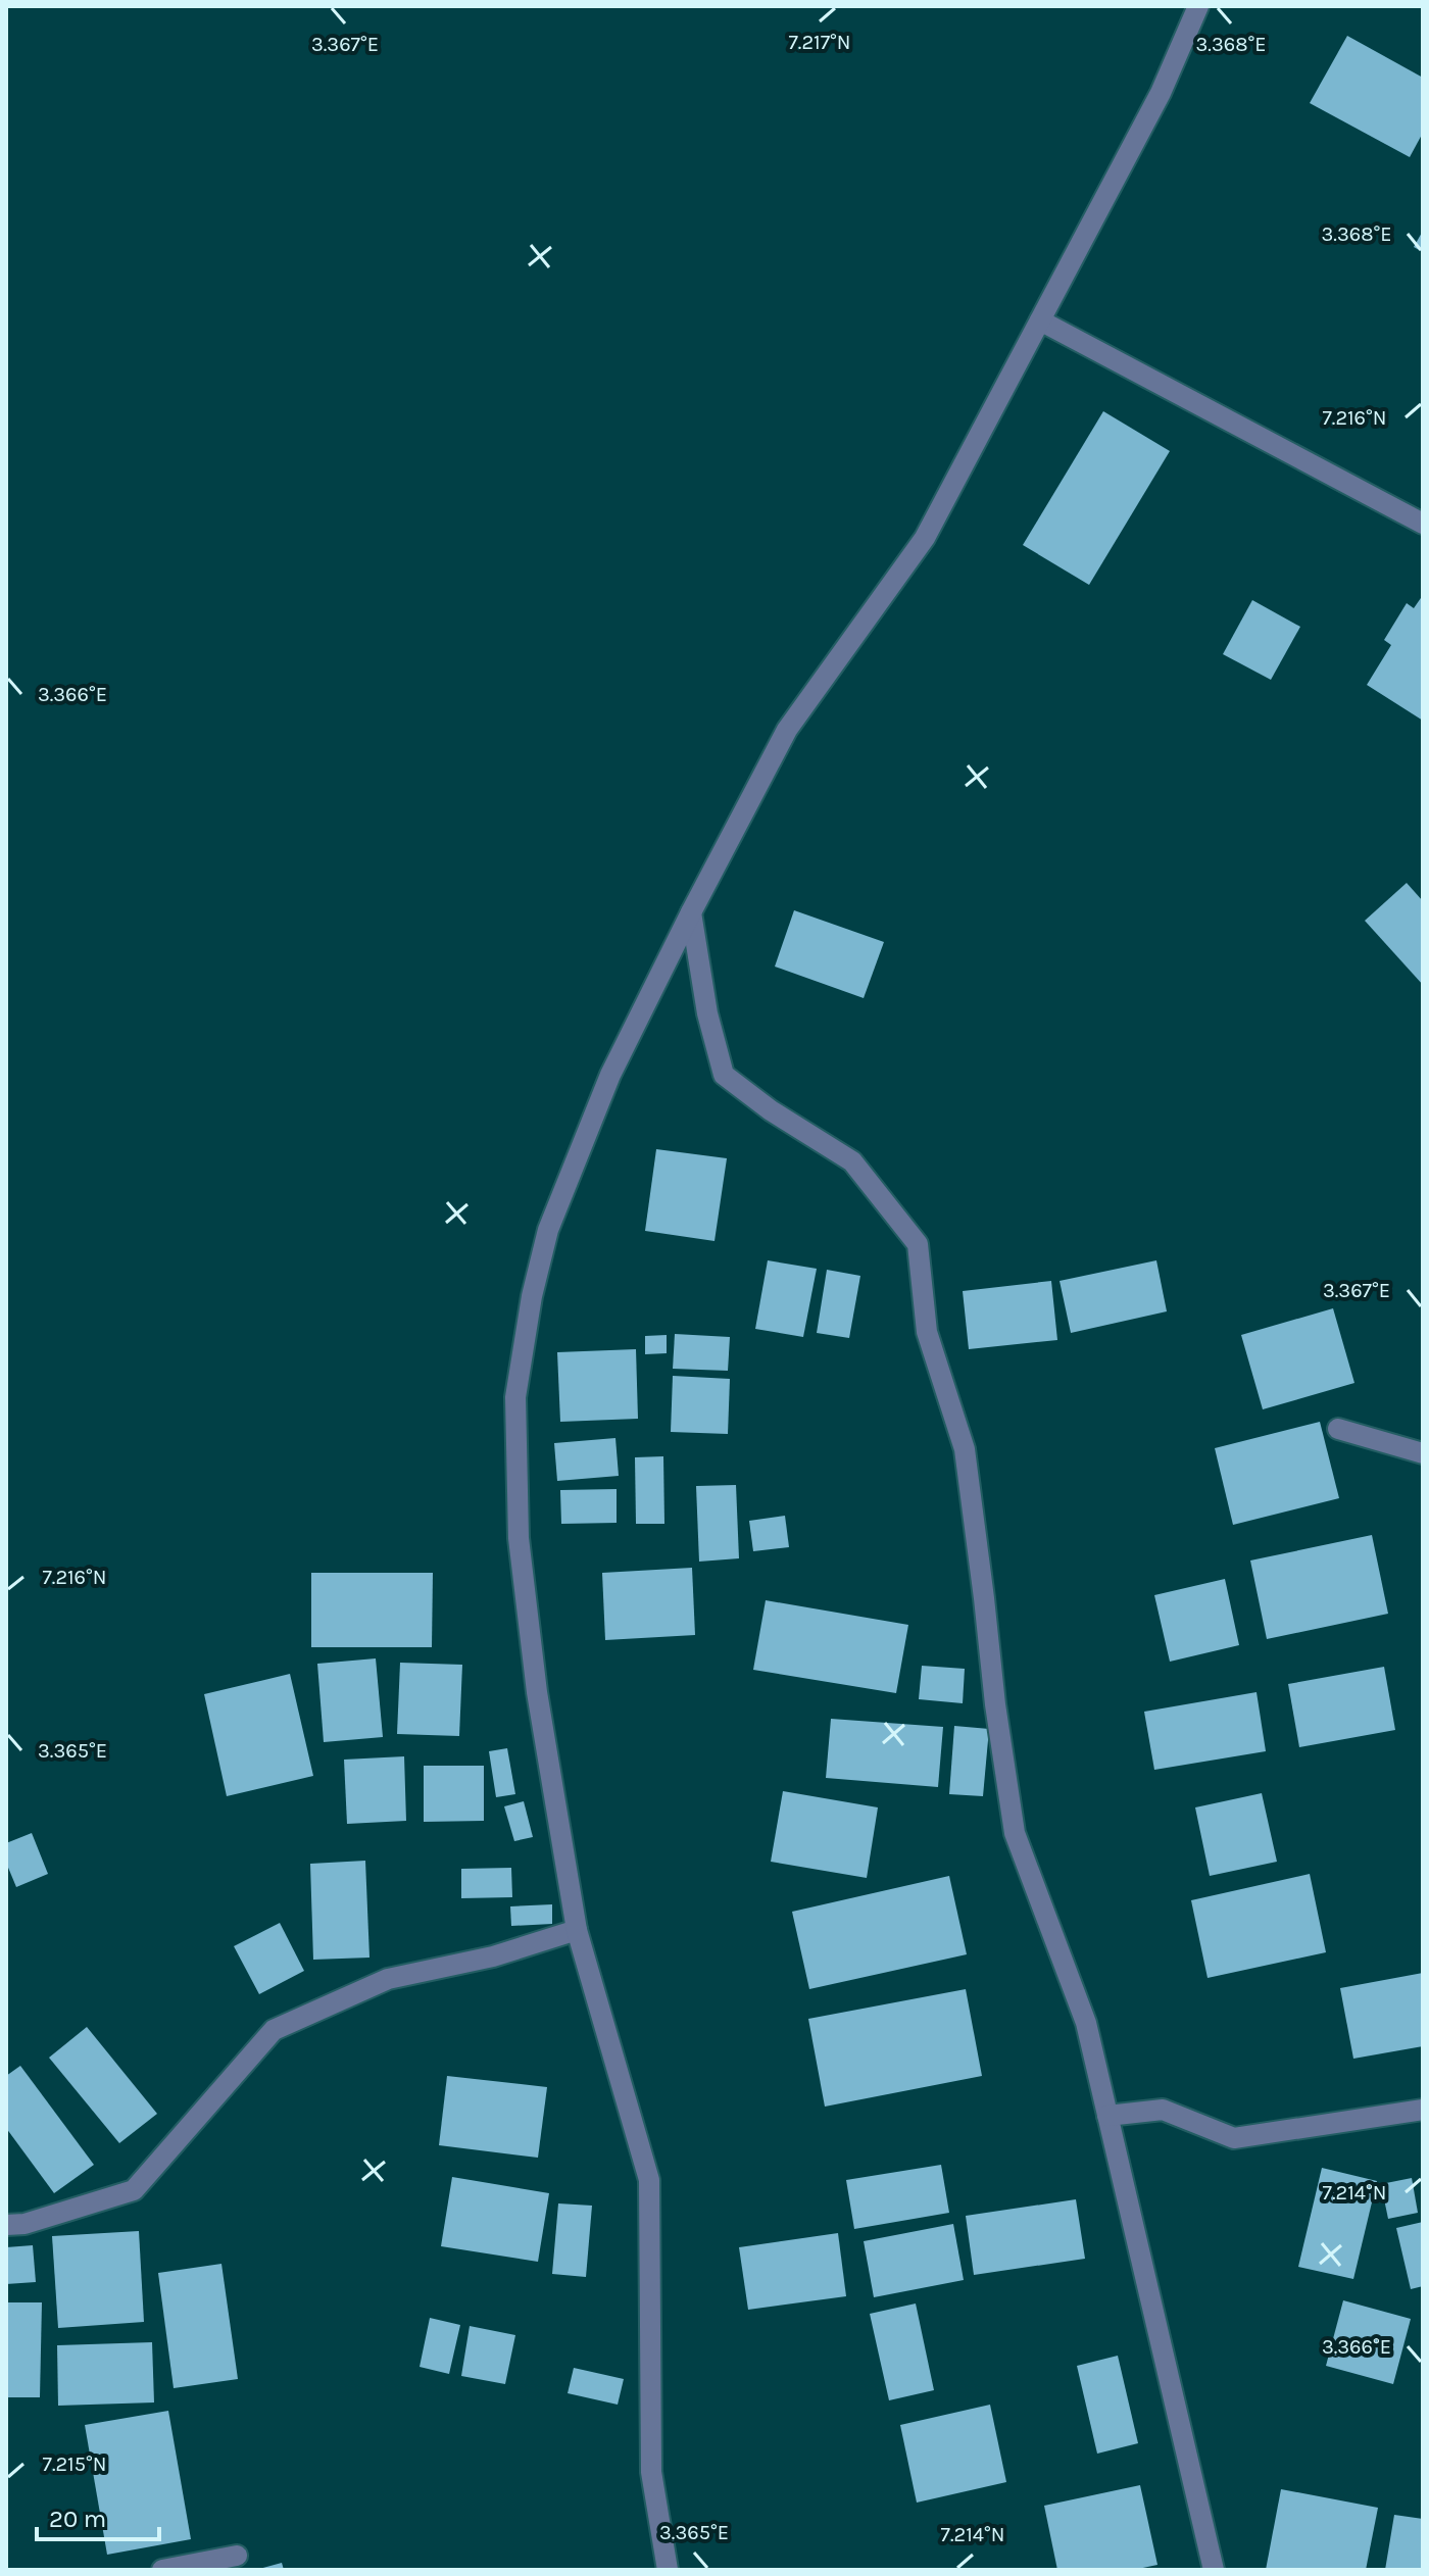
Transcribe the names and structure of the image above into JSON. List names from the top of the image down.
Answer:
{
  "scale_bar": "20 m",
  "coordinates": [
    "7.217°N",
    "3.368°E",
    "3.367°E",
    "7.216°N",
    "3.366°E",
    "3.365°E",
    "7.214°N",
    "7.215°N"
  ]
}
